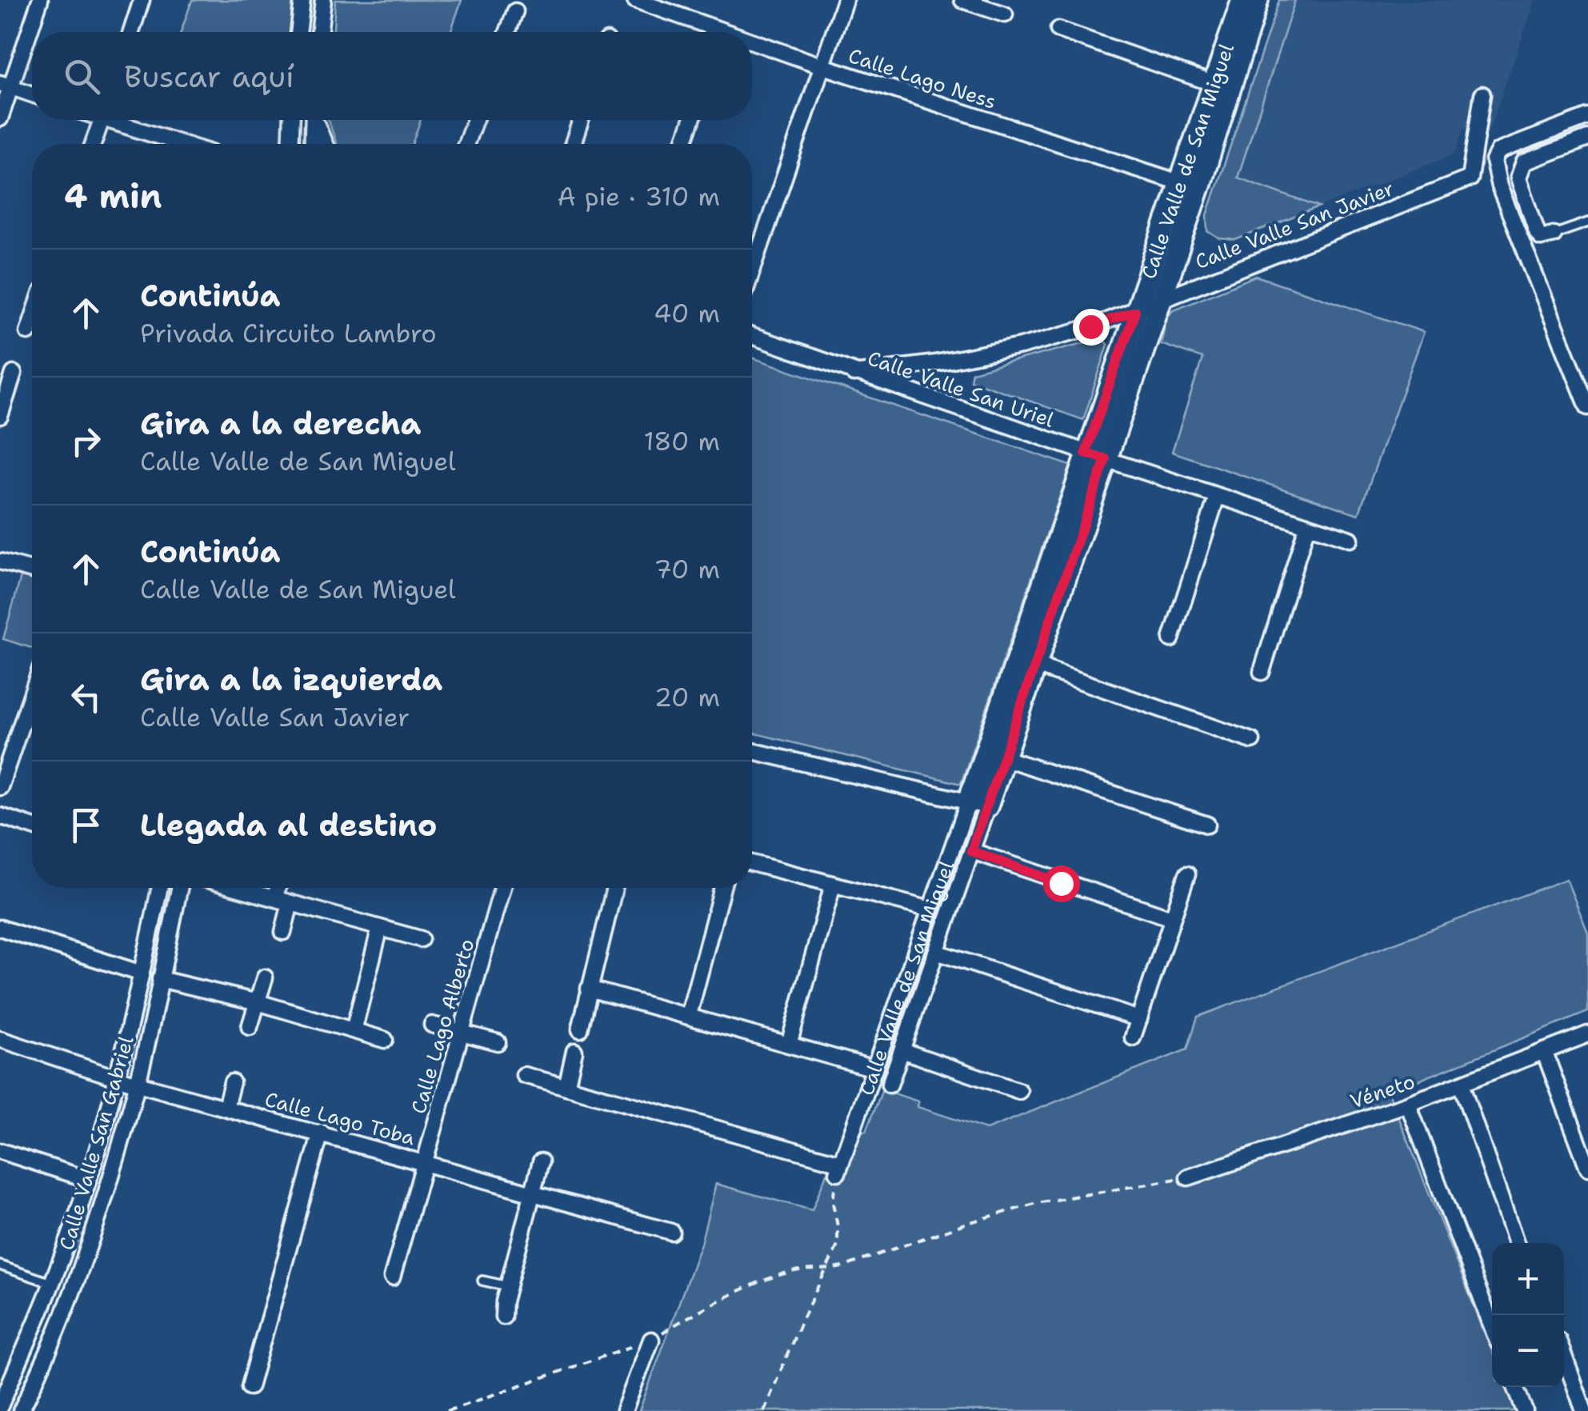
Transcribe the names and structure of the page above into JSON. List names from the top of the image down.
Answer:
{
  "streets": {
    "street": [
      "Calle Lago Ness",
      "Calle Valle de San Miguel",
      "Calle Valle San Javier",
      "Calle Valle San Uriel",
      "Calle Lago Alberto",
      "Véneto",
      "Calle Lago Toba",
      "Calle Valle San Gabriel"
    ]
  },
  "crossings": [
    ["Calle Lago Ness", "Calle Valle de San Miguel"],
    ["Calle Valle de San Miguel", "Calle Valle San Javier"],
    ["Calle Valle de San Miguel", "Calle Valle San Uriel"],
    ["Calle Valle San Javier", "Calle Valle San Uriel"],
    ["Calle Lago Alberto", "Calle Lago Toba"],
    ["Calle Lago Toba", "Calle Valle San Gabriel"]
  ],
  "page": {
    "search": "Buscar aquí",
    "heading": ["4 min", "A pie · 310 m"],
    "list": [
      ["Continúa", "Privada Circuito Lambro", "40 m"],
      ["Gira a la derecha", "Calle Valle de San Miguel", "180 m"],
      ["Continúa", "Calle Valle de San Miguel", "70 m"],
      ["Gira a la izquierda", "Calle Valle San Javier", "20 m"],
      "Llegada al destino"
    ],
    "map_buttons": ["+", "−"]
  }
}
